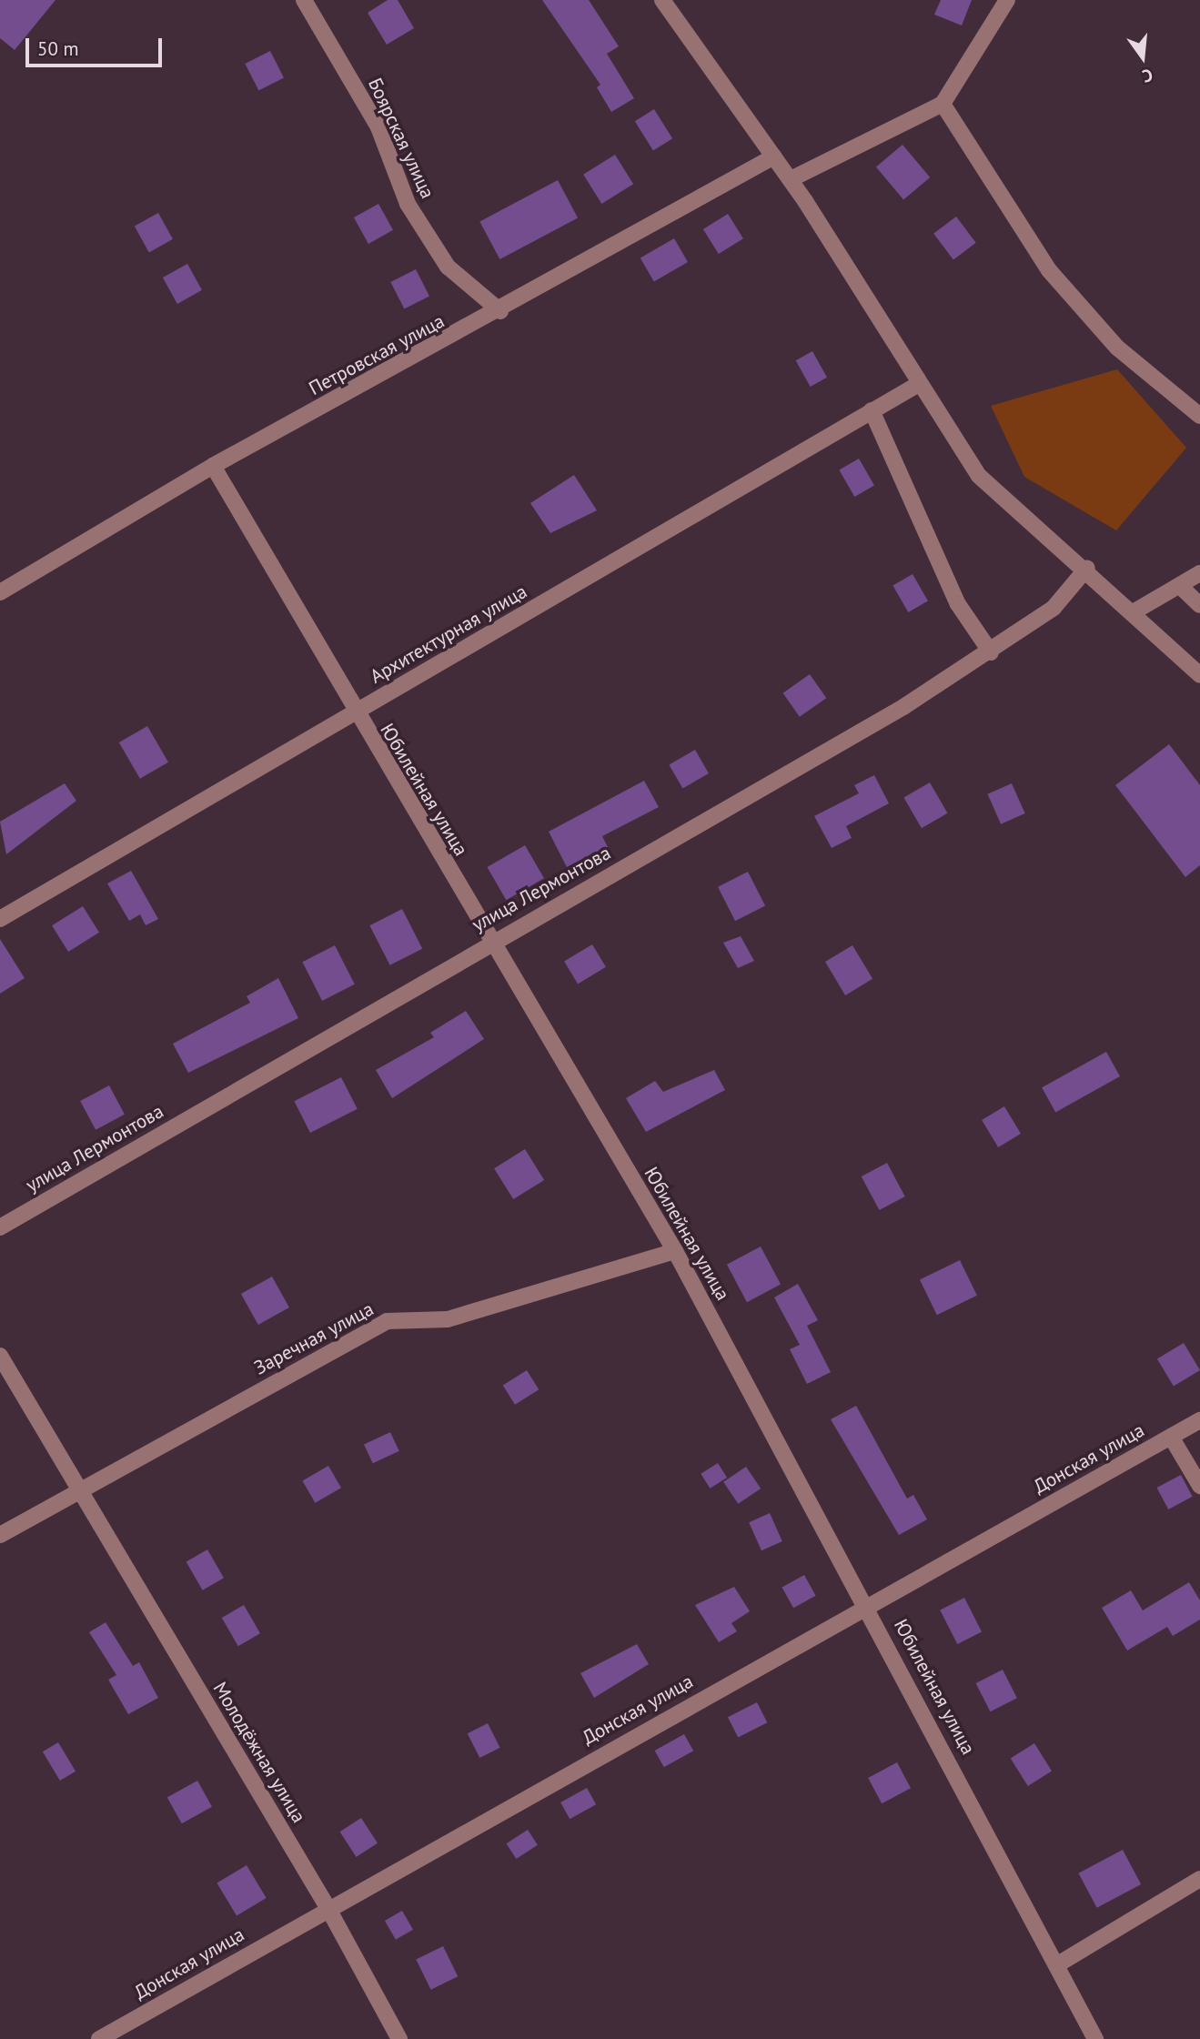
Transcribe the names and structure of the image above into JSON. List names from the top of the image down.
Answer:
{
  "streets": {
    "street": [
      "Боярская улица",
      "Петровская улица",
      "Архитектурная улица",
      "Юбилейная улица",
      "улица Лермонтова",
      "Заречная улица",
      "Донская улица",
      "Молодёжная улица"
    ]
  },
  "crossings": [
    ["Боярская улица", "Петровская улица"],
    ["Петровская улица", "Юбилейная улица"],
    ["Архитектурная улица", "Юбилейная улица"],
    ["Юбилейная улица", "улица Лермонтова"],
    ["Юбилейная улица", "Заречная улица"],
    ["Юбилейная улица", "Донская улица"],
    ["Заречная улица", "Молодёжная улица"],
    ["Донская улица", "Молодёжная улица"]
  ],
  "scale_bar": "50 m",
  "north": "bottom"
}
